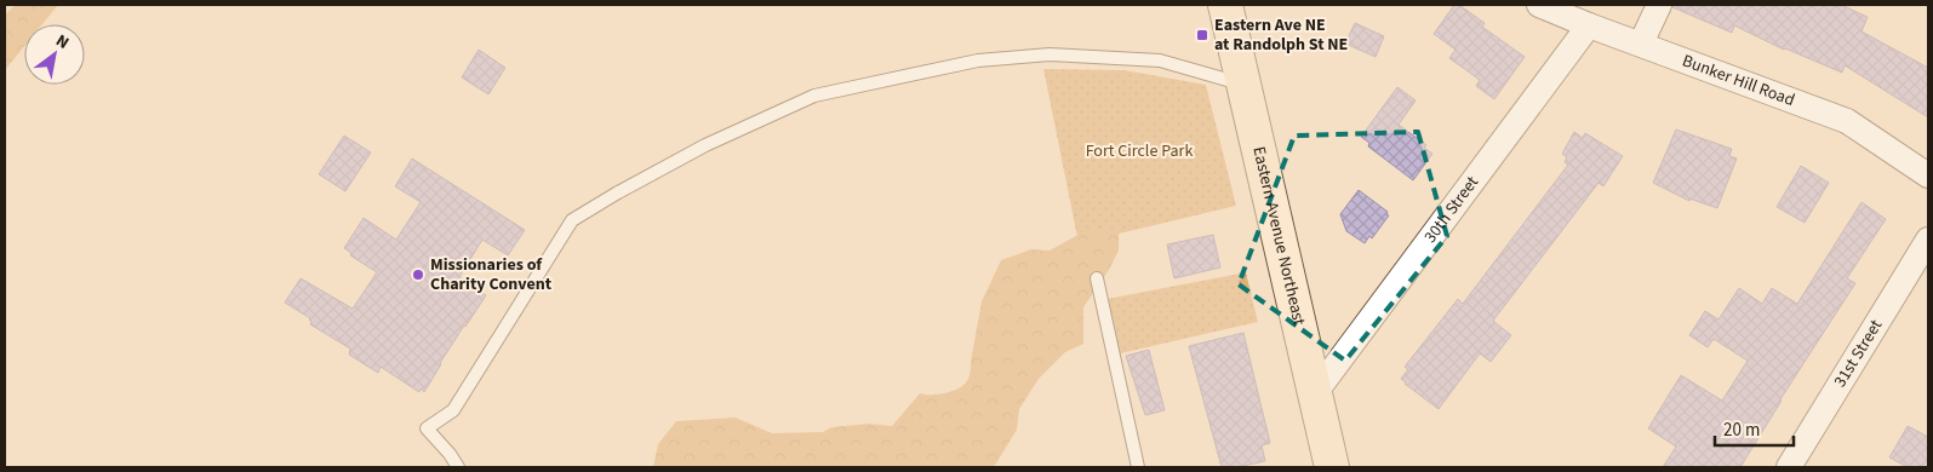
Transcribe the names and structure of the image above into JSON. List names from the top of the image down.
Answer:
{
  "streets": {
    "main road": ["Eastern Avenue Northeast"],
    "street": ["Bunker Hill Road", "30th Street", "31st Street"]
  },
  "crossings": [
    ["Bunker Hill Road", "30th Street"],
    ["30th Street", "Eastern Avenue Northeast"]
  ],
  "parks": ["Fort Circle Park"],
  "places": {
    "transit": ["Eastern Ave NE at Randolph St NE"],
    "other": ["Missionaries of Charity Convent"]
  },
  "scale_bar": "20 m",
  "north": "top right"
}
